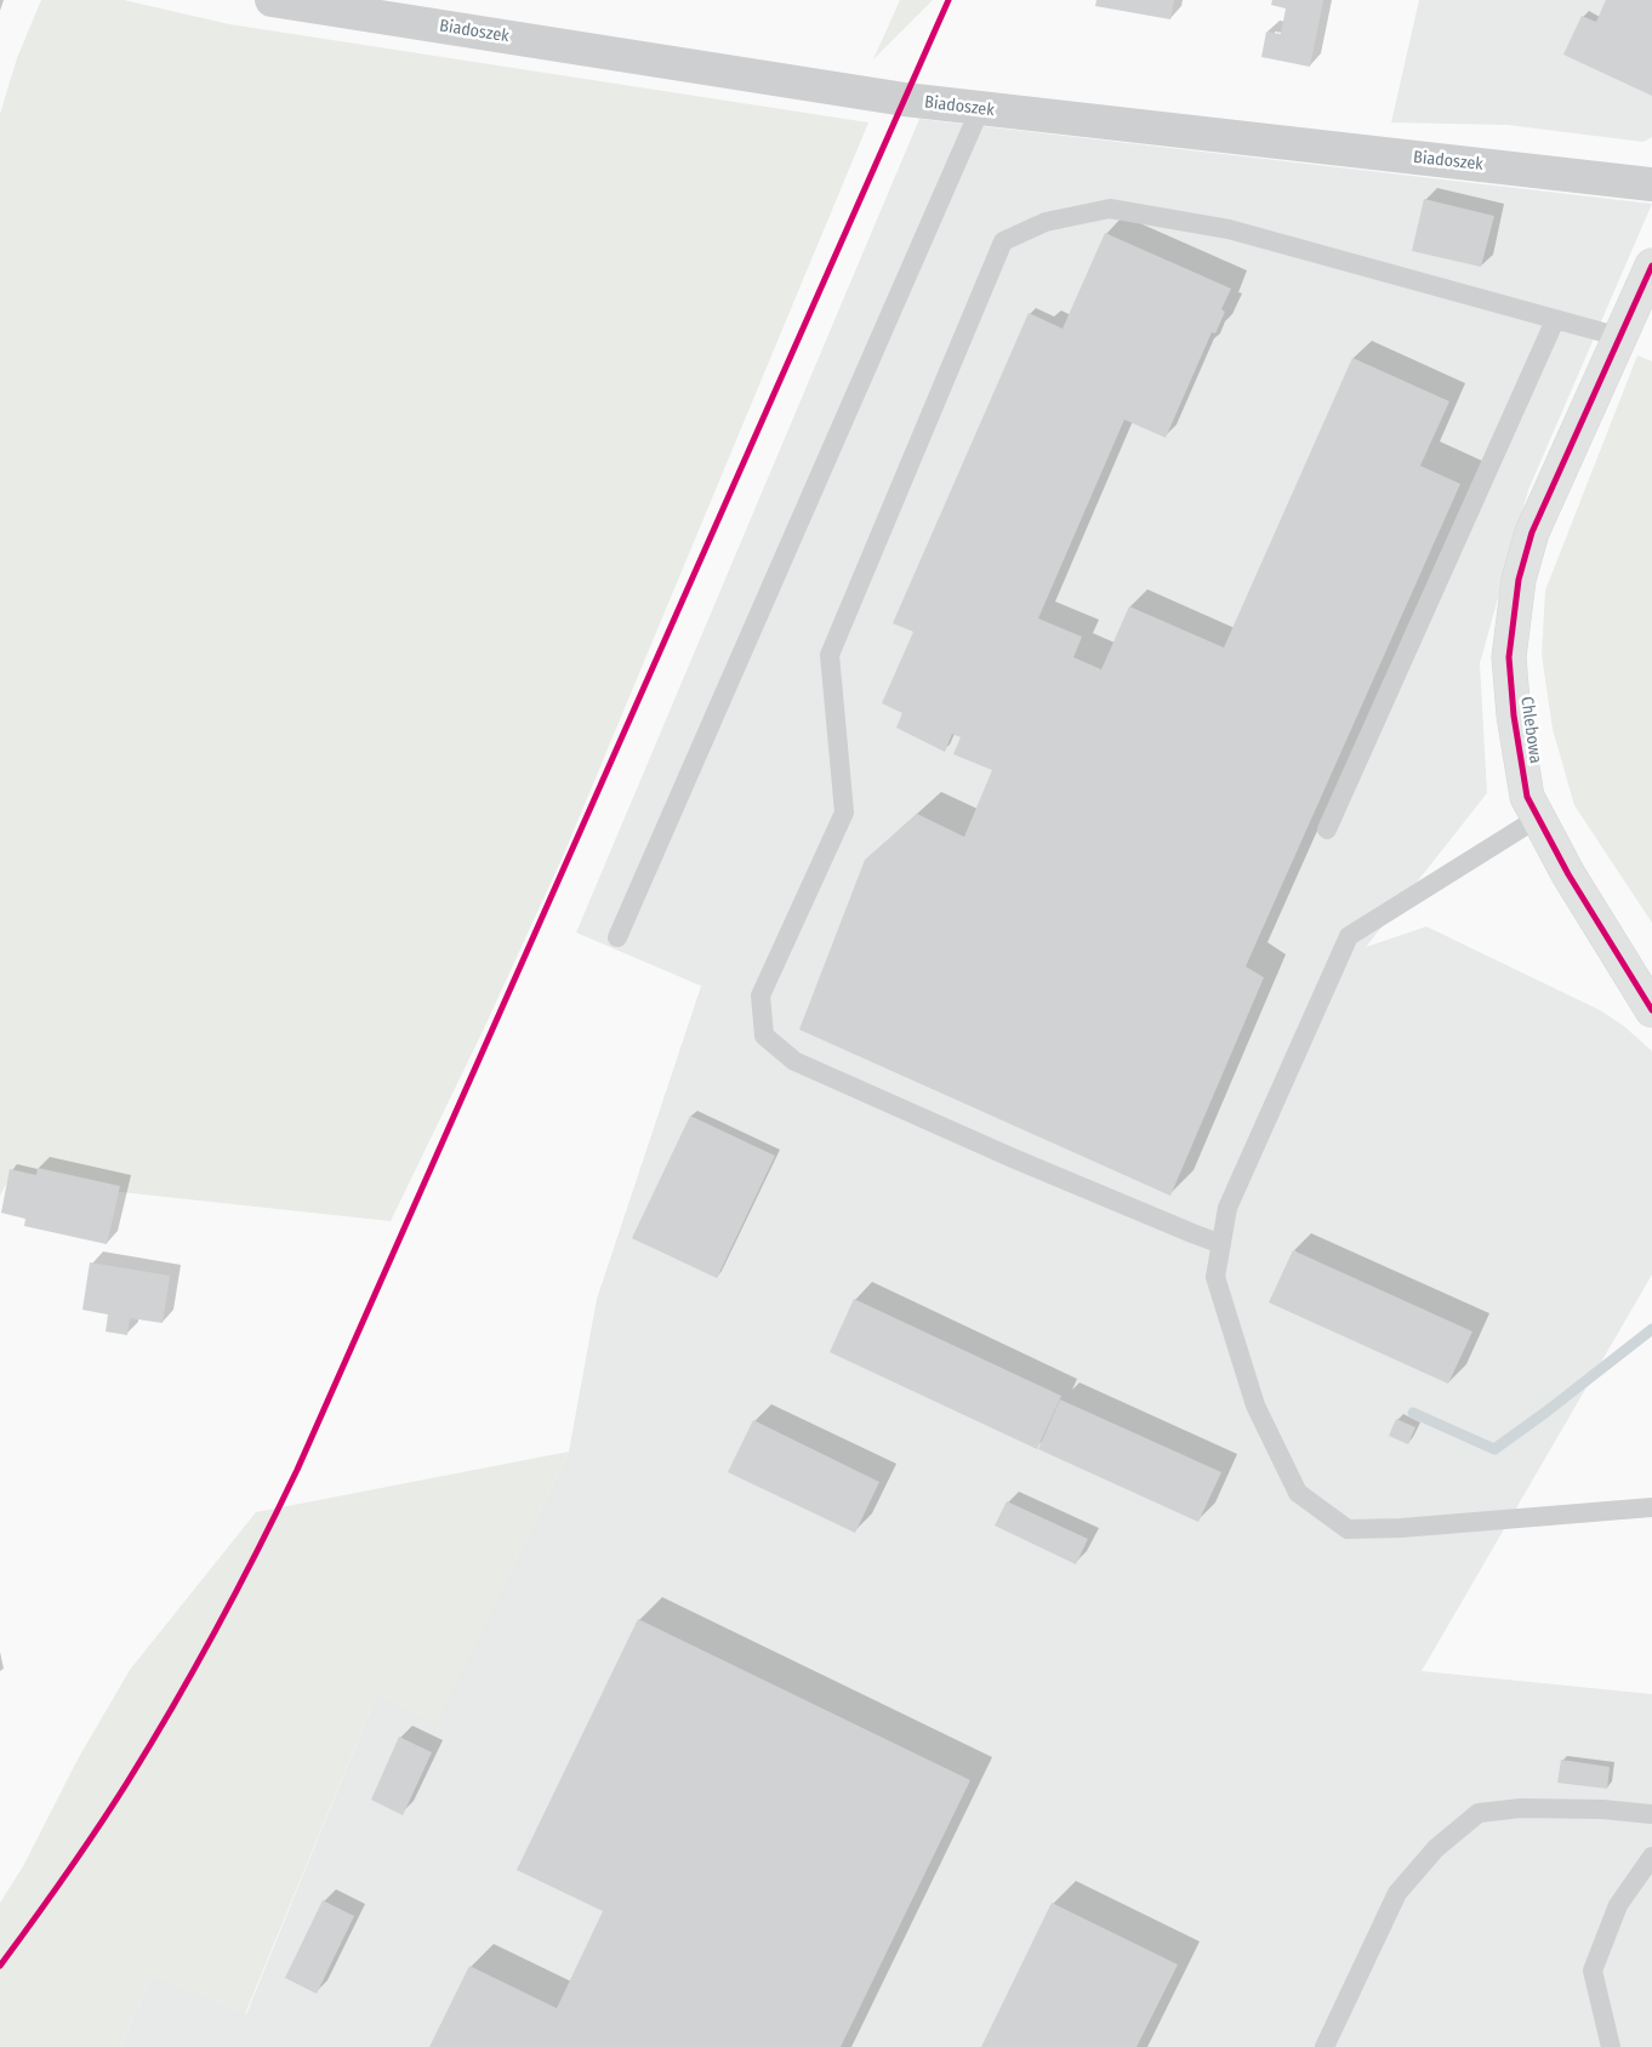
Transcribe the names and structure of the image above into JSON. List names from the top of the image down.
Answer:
{
  "streets": {
    "street": ["Biadoszek", "Chlebowa"]
  }
}
